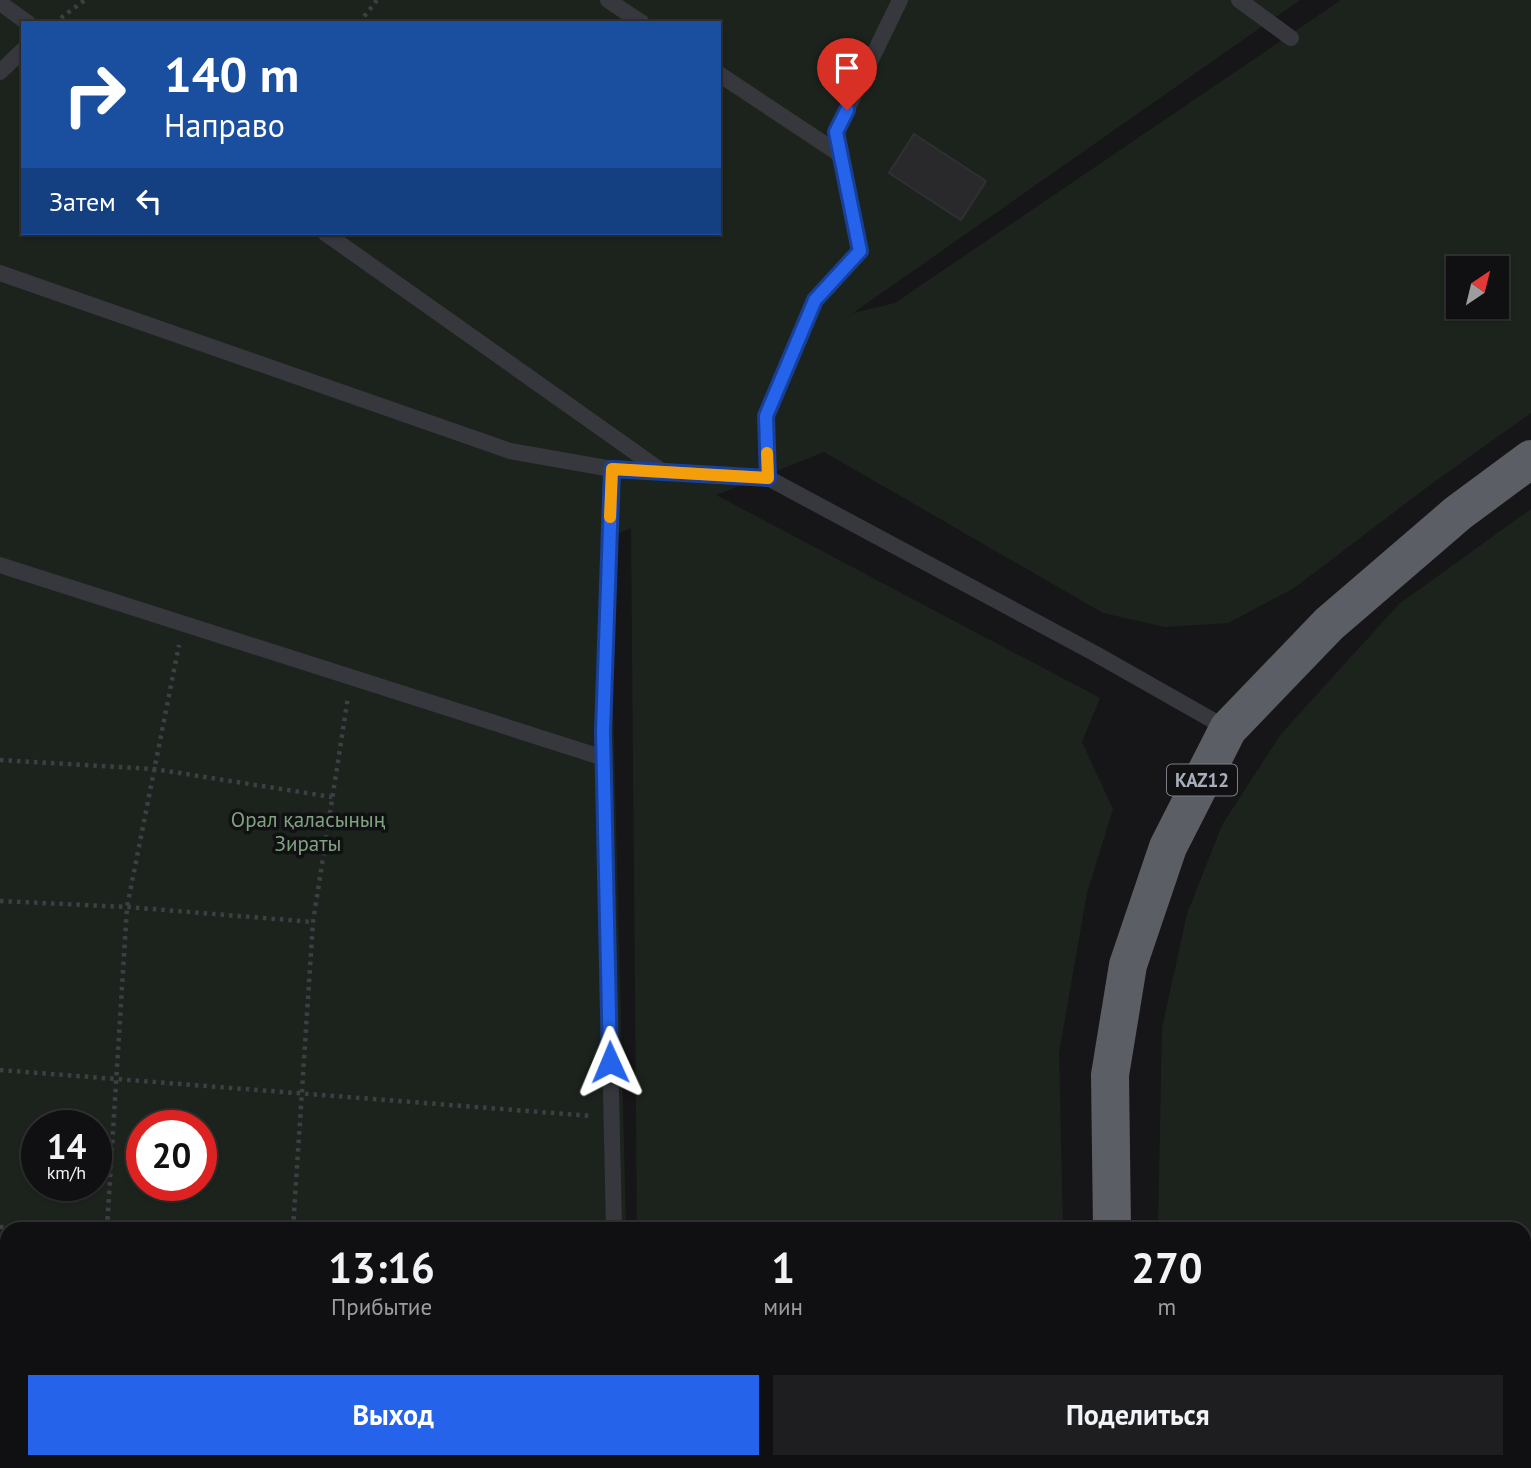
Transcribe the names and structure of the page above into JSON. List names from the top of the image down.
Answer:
{
  "streets": {
    "highway": ["KAZ12"]
  },
  "parks": ["Орал қаласының Зираты"],
  "north": "top right",
  "page": {
    "turn": ["140 m", "Направо"],
    "then": "Затем",
    "speed": "14 km/h",
    "limit": "20",
    "eta": [
      "13:16",
      "Прибытие",
      "1",
      "мин",
      "270",
      "m"
    ],
    "buttons": ["Выход", "Поделиться"]
  }
}
